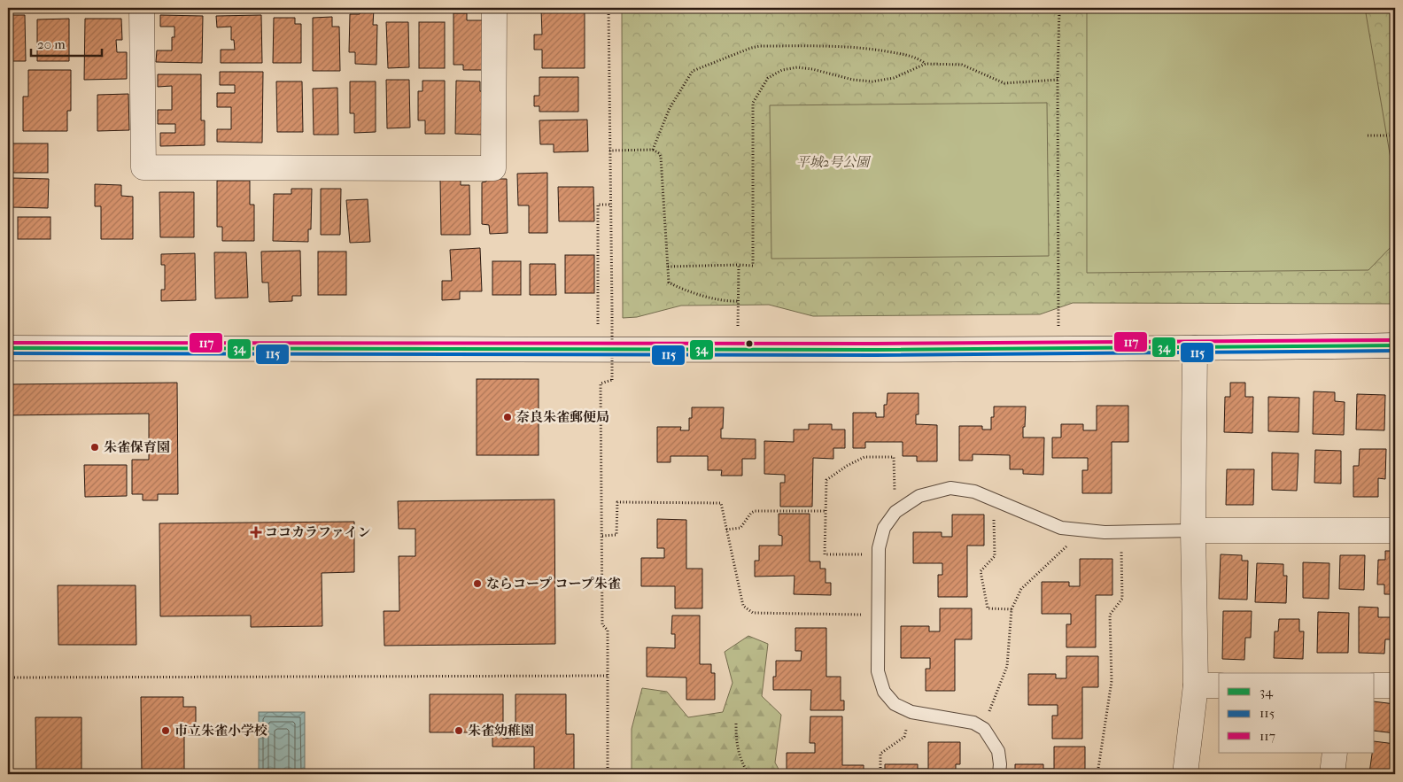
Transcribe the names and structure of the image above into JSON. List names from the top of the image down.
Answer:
{
  "parks": ["平城2号公園"],
  "places": {
    "other": [
      "奈良朱雀郵便局",
      "朱雀保育園",
      "ならコープ コープ朱雀",
      "市立朱雀小学校",
      "朱雀幼稚園"
    ],
    "health": ["ココカラファイン"]
  },
  "lines": ["transit line 117", "transit line 34", "transit line 115"],
  "legend": ["34", "115", "117"],
  "scale_bar": "20 m"
}
